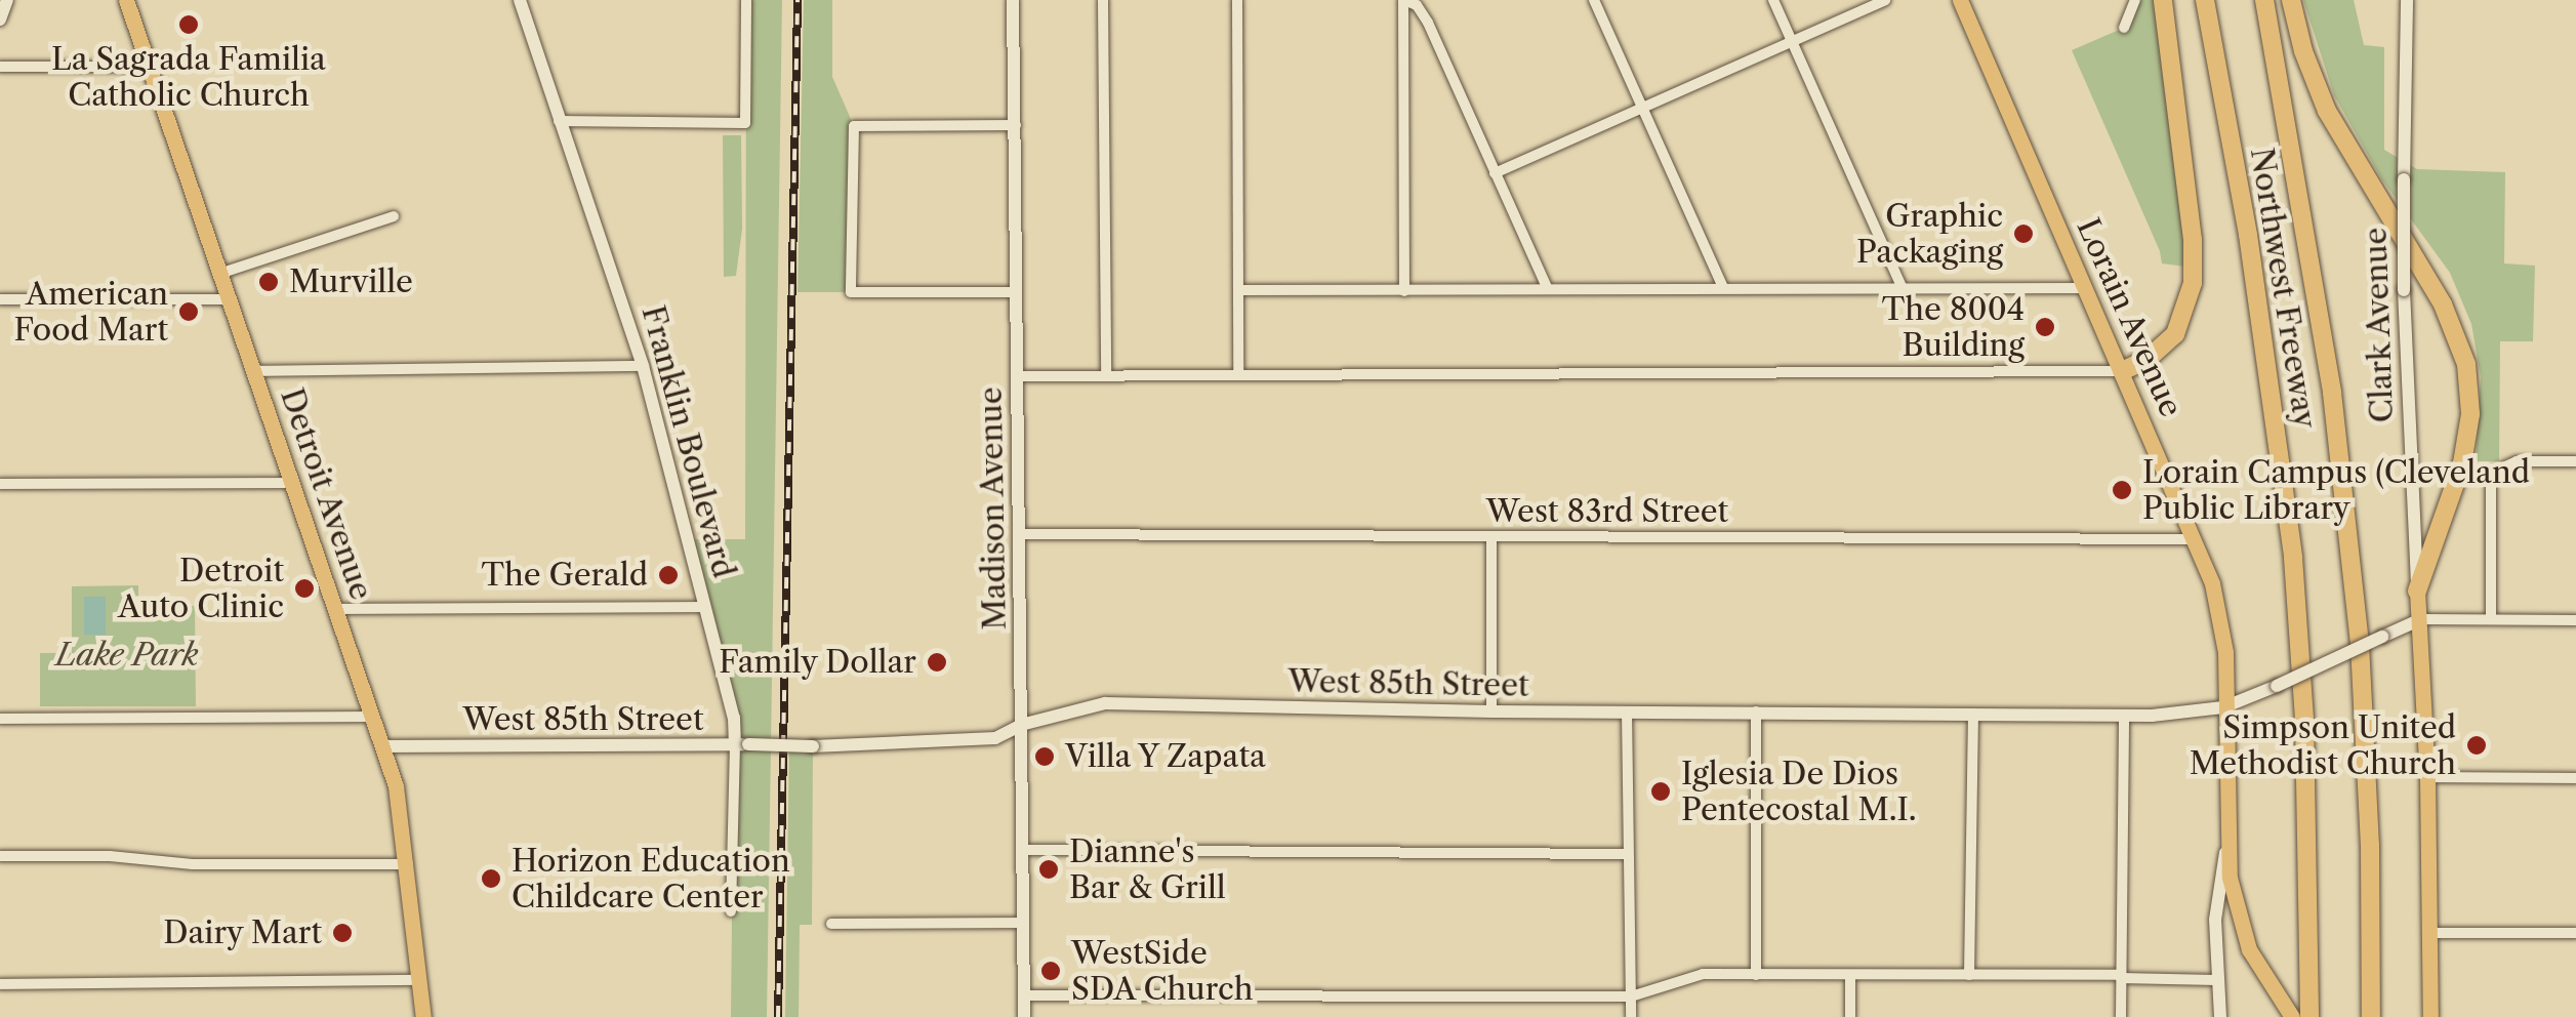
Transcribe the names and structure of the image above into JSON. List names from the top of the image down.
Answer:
{
  "streets": {
    "highway": ["Northwest Freeway"],
    "main road": ["Lorain Avenue", "Clark Avenue", "Detroit Avenue"],
    "street": [
      "Franklin Boulevard",
      "Madison Avenue",
      "West 83rd Street",
      "West 85th Street"
    ]
  },
  "crossings": [
    ["Lorain Avenue", "West 83rd Street"],
    ["Lorain Avenue", "West 85th Street"],
    ["Clark Avenue", "West 85th Street"],
    ["Franklin Boulevard", "West 85th Street"],
    ["Detroit Avenue", "West 85th Street"],
    ["Madison Avenue", "West 83rd Street"],
    ["Madison Avenue", "West 85th Street"]
  ],
  "parks": ["Lake Park"],
  "places": [
    "La Sagrada Familia Catholic Church",
    "Graphic Packaging",
    "Murville",
    "American Food Mart",
    "The 8004 Building",
    "Lorain Campus (Cleveland Public Library",
    "The Gerald",
    "Detroit Auto Clinic",
    "Family Dollar",
    "Simpson United Methodist Church",
    "Villa Y Zapata",
    "Iglesia De Dios Pentecostal M.I.",
    "Dianne's Bar & Grill",
    "Horizon Education Childcare Center",
    "Dairy Mart",
    "WestSide SDA Church"
  ]
}
